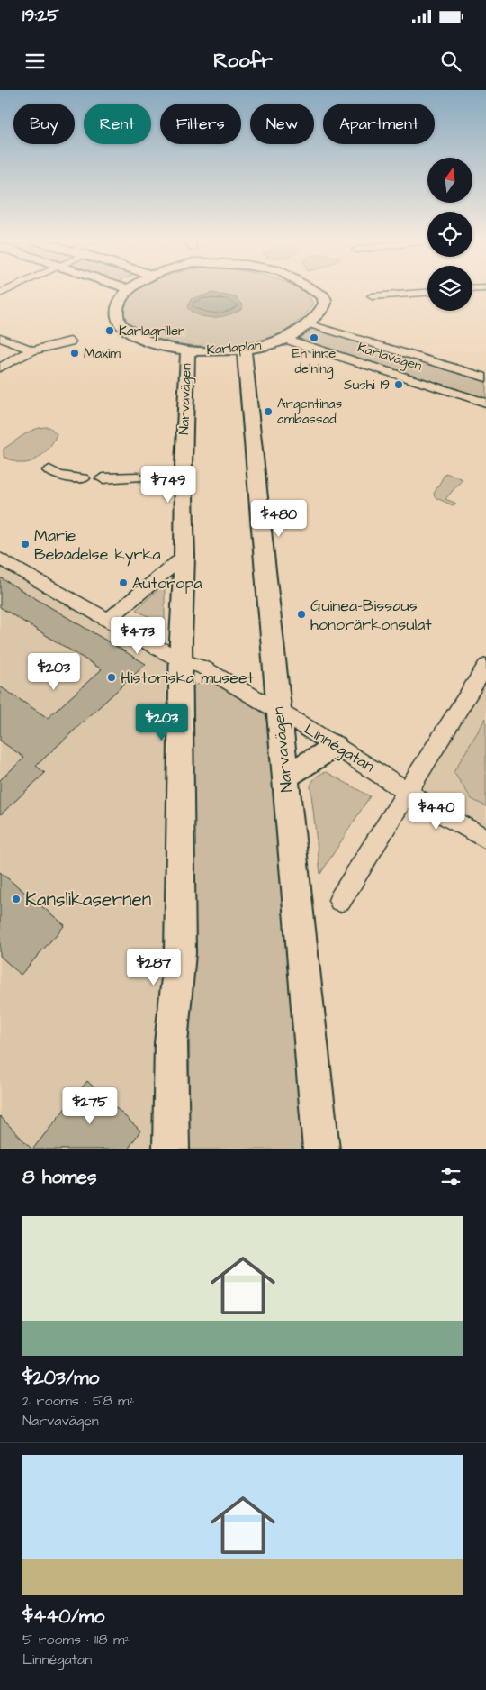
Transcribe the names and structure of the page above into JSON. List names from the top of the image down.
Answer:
{
  "streets": {
    "street": [
      "Karlaplan",
      "Karlavägen",
      "Narvavägen",
      "Linnégatan"
    ]
  },
  "crossings": [
    ["Karlaplan", "Karlavägen"],
    ["Karlaplan", "Narvavägen"],
    ["Narvavägen", "Linnégatan"]
  ],
  "places": [
    "Karlagrillen",
    "En inre delning",
    "Maxim",
    "Sushi 19",
    "Argentinas ambassad",
    "Marie Bebådelse kyrka",
    "Autoropa",
    "Guinea-Bissaus honorärkonsulat",
    "Historiska museet",
    "Kanslikasernen"
  ],
  "north": "top",
  "page": {
    "status": "19:25",
    "header": "Roofr",
    "chip": [
      "Buy",
      "Rent",
      "Filters",
      "New",
      "Apartment"
    ],
    "price": [
      "$749",
      "$480",
      "$473",
      "$203",
      "$203",
      "$440",
      "$287",
      "$275"
    ],
    "heading": "8 homes",
    "list": [
      {
        "name": "$203/mo",
        "note": "2 rooms · 58 m² · Narvavägen"
      },
      {
        "name": "$440/mo",
        "note": "5 rooms · 118 m² · Linnégatan"
      }
    ]
  }
}
